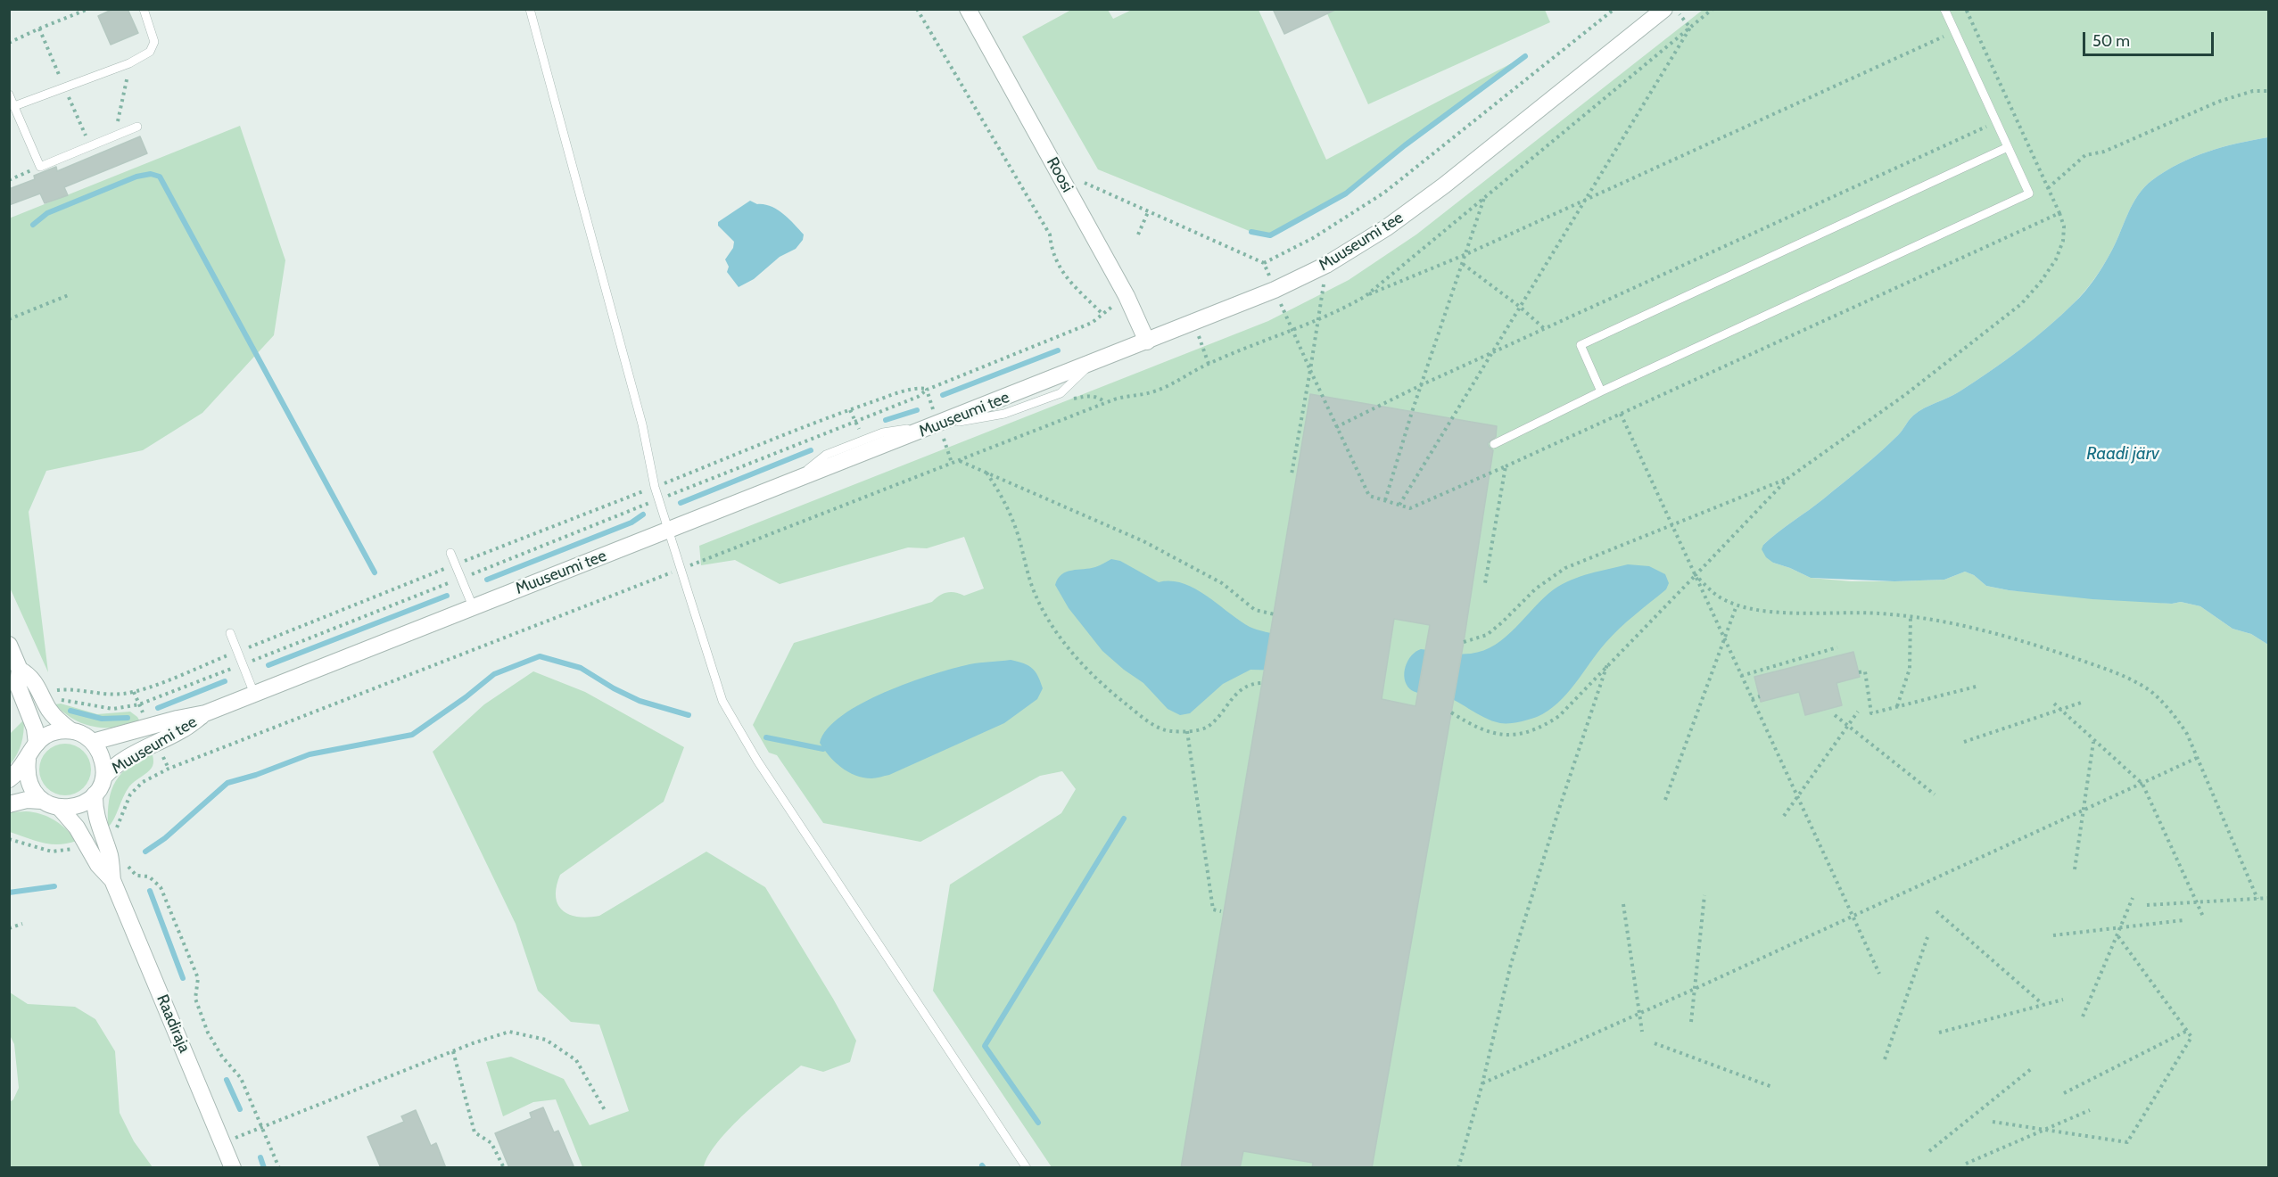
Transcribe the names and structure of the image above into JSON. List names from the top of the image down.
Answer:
{
  "streets": {
    "street": ["Roosi", "Muuseumi tee", "Raadiraja"]
  },
  "crossings": [
    ["Roosi", "Muuseumi tee"],
    ["Muuseumi tee", "Raadiraja"]
  ],
  "water": ["Raadi järv"],
  "scale_bar": "50 m"
}
